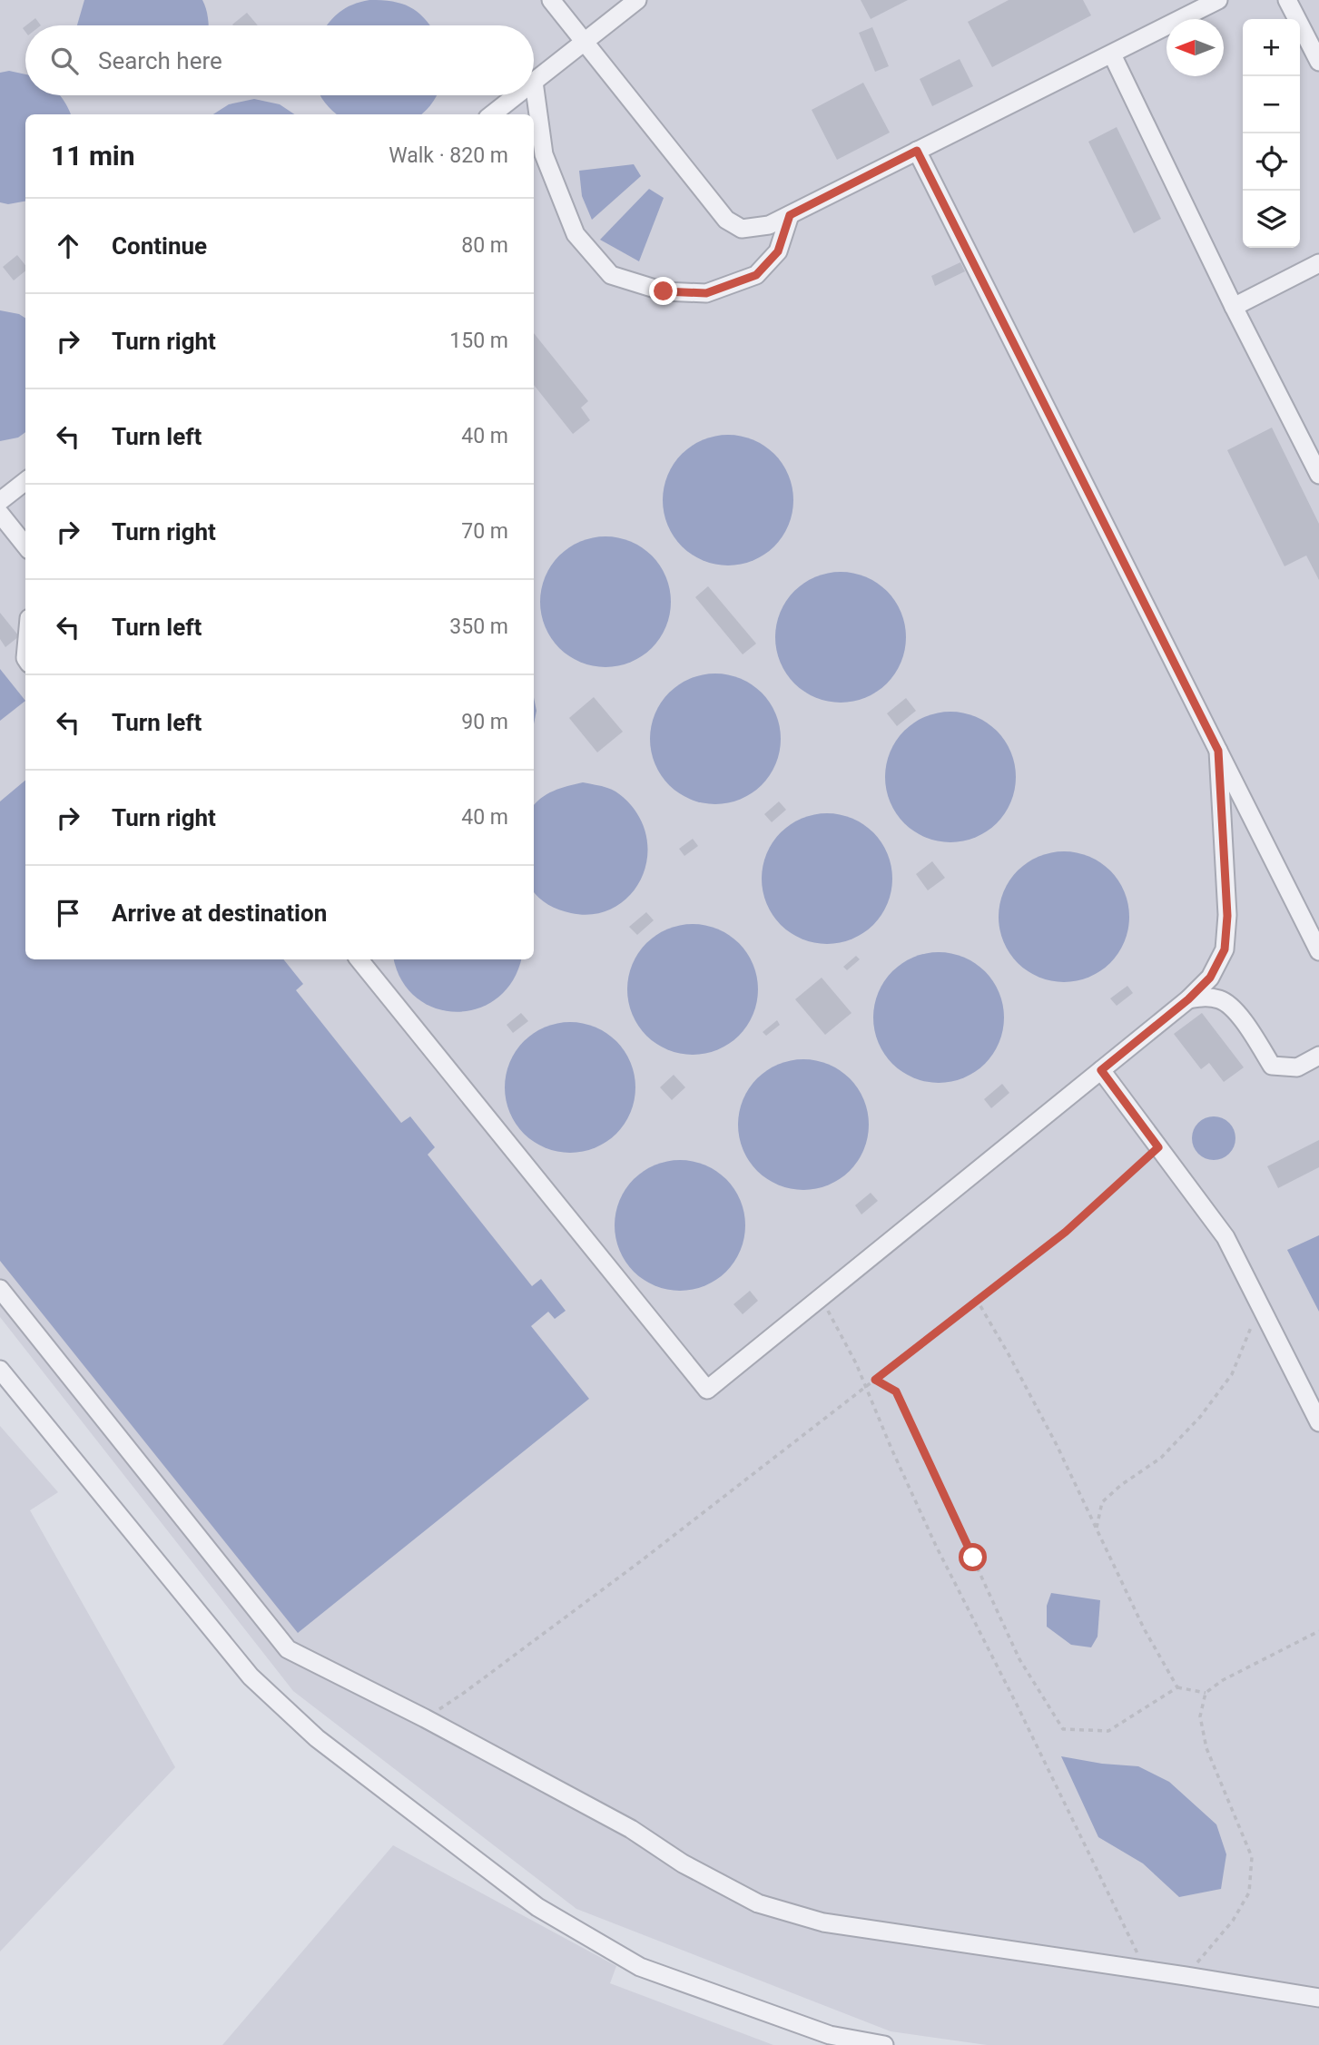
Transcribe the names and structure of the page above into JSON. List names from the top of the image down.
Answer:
{
  "north": "left",
  "page": {
    "map_buttons": ["+", "−"],
    "search": "Search here",
    "heading": ["11 min", "Walk · 820 m"],
    "list": [
      ["Continue", "80 m"],
      ["Turn right", "150 m"],
      ["Turn left", "40 m"],
      ["Turn right", "70 m"],
      ["Turn left", "350 m"],
      ["Turn left", "90 m"],
      ["Turn right", "40 m"],
      "Arrive at destination"
    ]
  }
}
